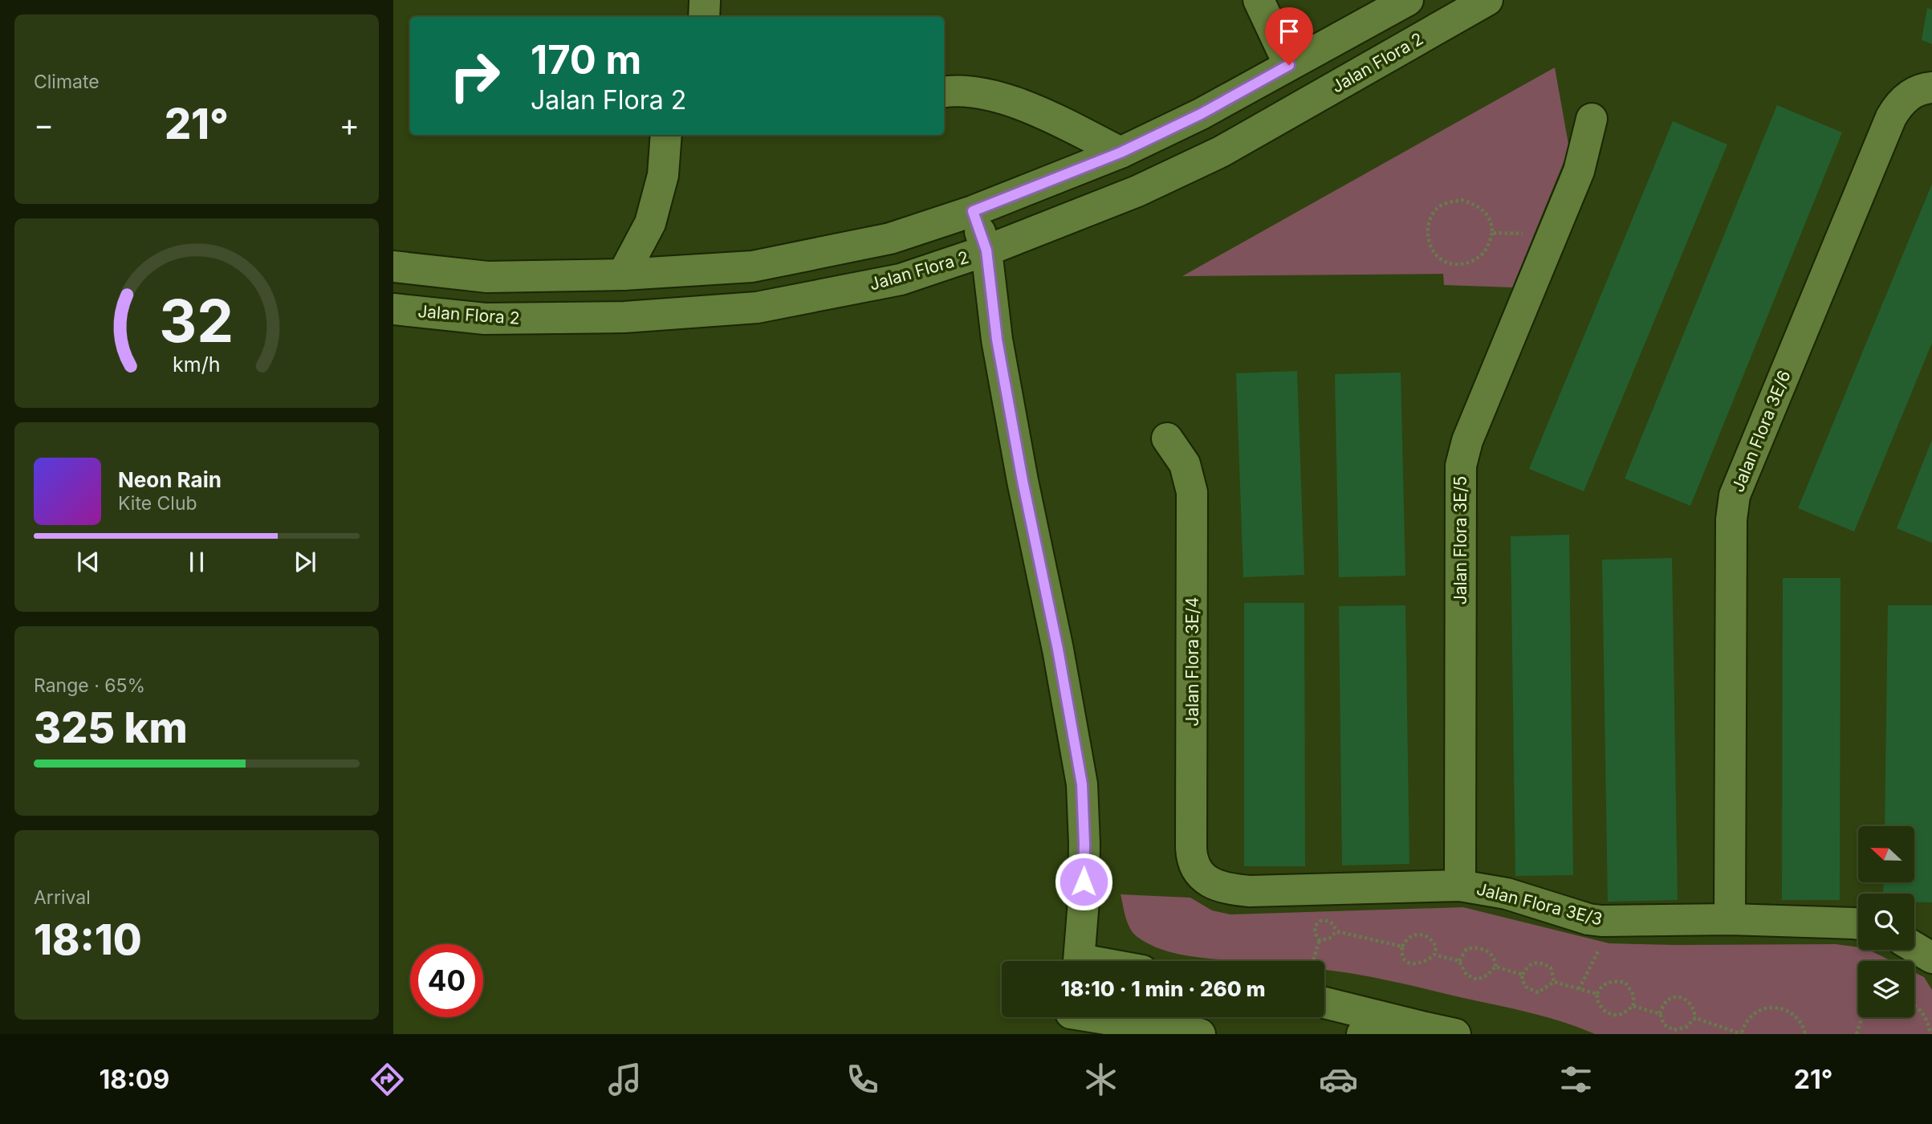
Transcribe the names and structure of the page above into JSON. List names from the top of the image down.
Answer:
{
  "streets": {
    "street": [
      "Jalan Flora 2",
      "Jalan Flora 3E/6",
      "Jalan Flora 3E/5",
      "Jalan Flora 3E/4",
      "Jalan Flora 3E/3"
    ]
  },
  "crossings": [
    ["Jalan Flora 3E/6", "Jalan Flora 3E/3"],
    ["Jalan Flora 3E/5", "Jalan Flora 3E/3"],
    ["Jalan Flora 3E/4", "Jalan Flora 3E/3"]
  ],
  "north": "left",
  "page": {
    "tile": [
      "Climate",
      ["Range · 65%", "325 km"],
      ["Arrival", "18:10"]
    ],
    "turn": ["170 m", "Jalan Flora 2"],
    "heat": ["−", "21°", "+"],
    "song": ["Neon Rain", "Kite Club"],
    "limit": "40",
    "trip": "18:10 · 1 min · 260 m",
    "tabs": ["18:09", "21°"],
    "gauge": ["32", "km/h"]
  }
}
